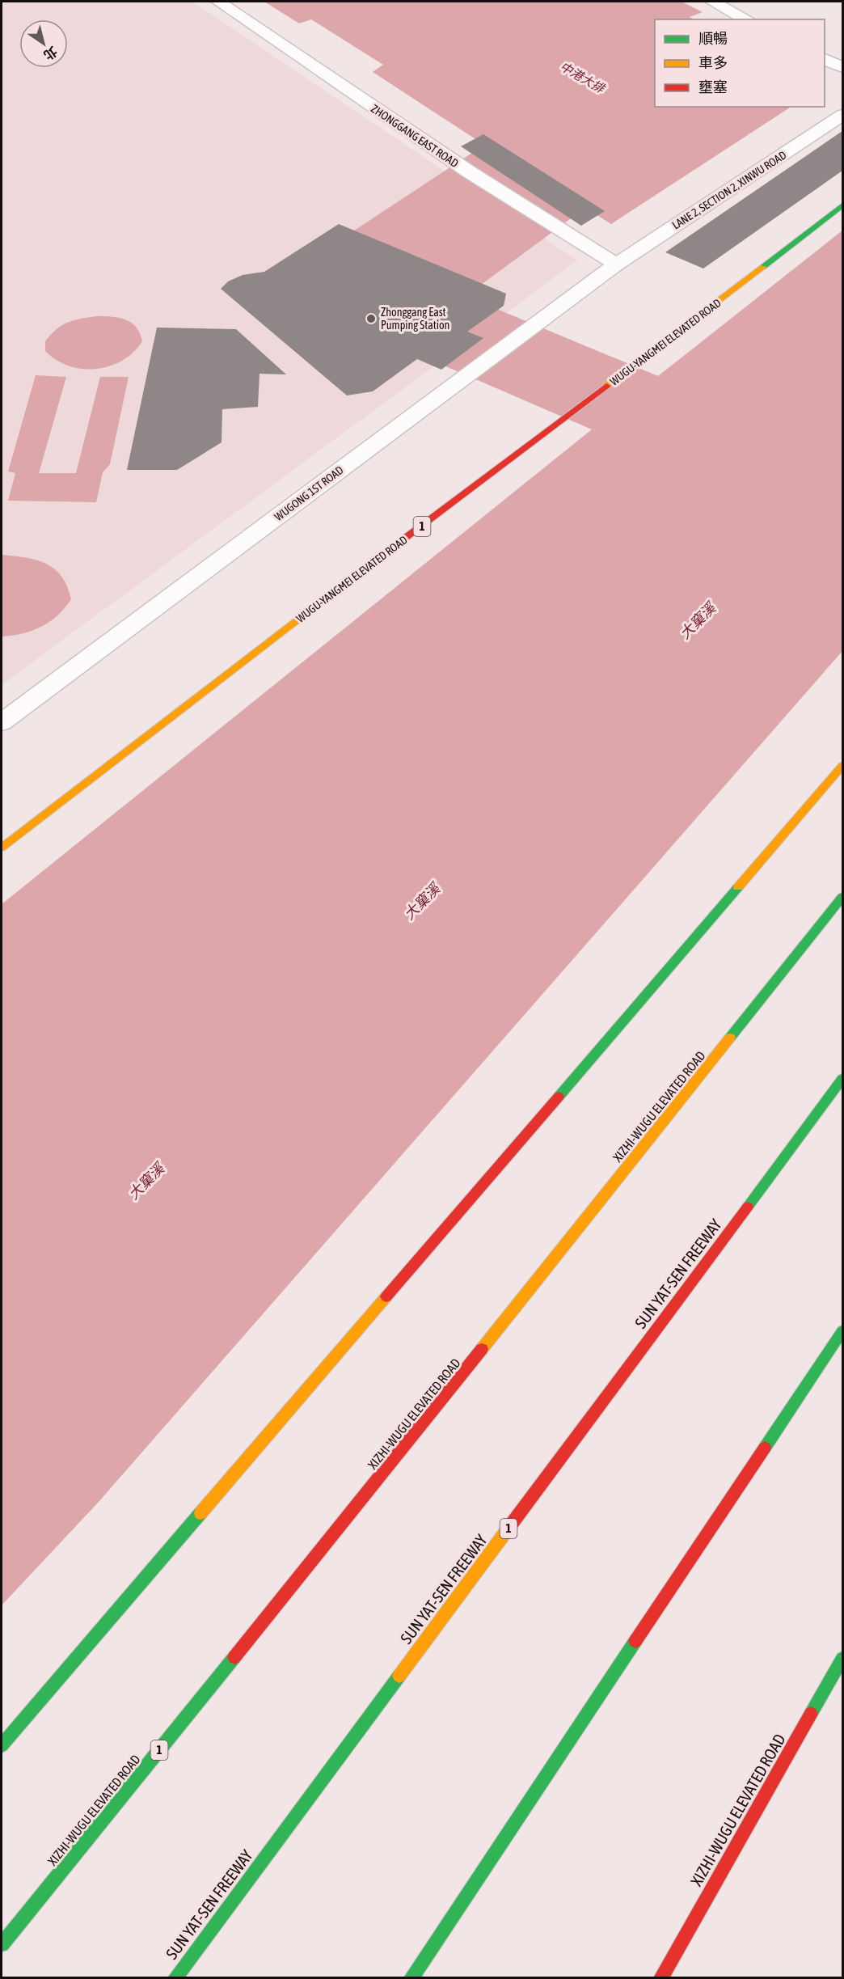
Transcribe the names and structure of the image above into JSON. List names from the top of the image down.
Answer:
{
  "streets": {
    "highway": [
      "WUGU-YANGMEI ELEVATED ROAD",
      "1",
      "XIZHI-WUGU ELEVATED ROAD",
      "SUN YAT-SEN FREEWAY"
    ],
    "street": ["ZHONGGANG EAST ROAD", "LANE 2, SECTION 2, XINWU ROAD", "WUGONG 1ST ROAD"]
  },
  "crossings": [
    ["ZHONGGANG EAST ROAD", "LANE 2, SECTION 2, XINWU ROAD"],
    ["ZHONGGANG EAST ROAD", "WUGONG 1ST ROAD"],
    ["LANE 2, SECTION 2, XINWU ROAD", "WUGONG 1ST ROAD"]
  ],
  "water": ["中港大排", "大窠溪"],
  "places": ["Zhonggang East Pumping Station"],
  "legend": ["順暢", "車多", "壅塞"],
  "north": "bottom right"
}
